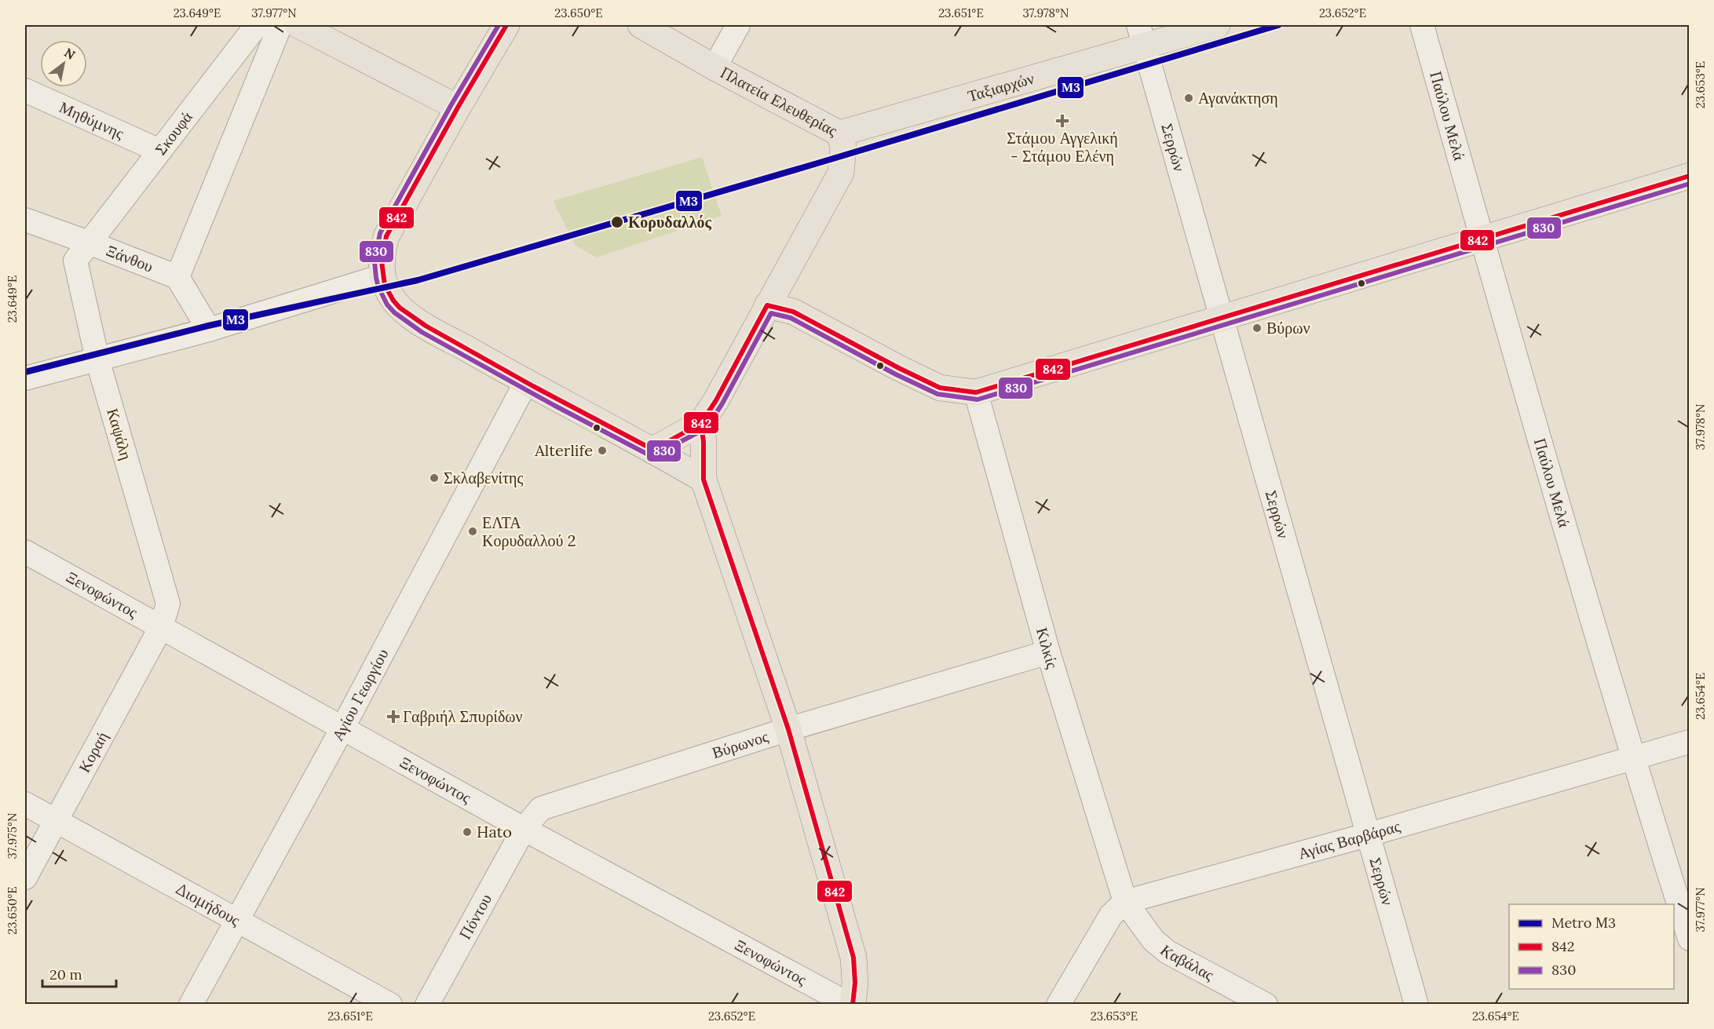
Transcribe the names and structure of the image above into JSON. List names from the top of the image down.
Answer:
{
  "streets": {
    "main road": ["Ταξιαρχών", "Πλατεία Ελευθερίας"],
    "street": [
      "Παύλου Μελά",
      "Μηθύμνης",
      "Σκουφά",
      "Σερρών",
      "Ξάνθου",
      "Καψάλη",
      "Ξενοφώντος",
      "Κιλκίς",
      "Αγίου Γεωργίου",
      "Βύρωνος",
      "Κοραή",
      "Αγίας Βαρβάρας",
      "Διομήδους",
      "Πόντου",
      "Καβάλας"
    ]
  },
  "crossings": [
    ["Ταξιαρχών", "Πλατεία Ελευθερίας"],
    ["Ταξιαρχών", "Σερρών"],
    ["Παύλου Μελά", "Αγίας Βαρβάρας"],
    ["Μηθύμνης", "Σκουφά"],
    ["Σκουφά", "Ξάνθου"],
    ["Σκουφά", "Καψάλη"],
    ["Σερρών", "Αγίας Βαρβάρας"],
    ["Ξάνθου", "Καψάλη"],
    ["Καψάλη", "Ξενοφώντος"],
    ["Καψάλη", "Κοραή"],
    ["Ξενοφώντος", "Αγίου Γεωργίου"],
    ["Ξενοφώντος", "Βύρωνος"],
    ["Ξενοφώντος", "Κοραή"],
    ["Ξενοφώντος", "Πόντου"],
    ["Κιλκίς", "Βύρωνος"],
    ["Κιλκίς", "Αγίας Βαρβάρας"],
    ["Κιλκίς", "Καβάλας"],
    ["Αγίου Γεωργίου", "Διομήδους"],
    ["Βύρωνος", "Πόντου"],
    ["Κοραή", "Διομήδους"],
    ["Αγίας Βαρβάρας", "Καβάλας"]
  ],
  "places": {
    "other": [
      "Αγανάκτηση",
      "Κορυδαλλός",
      "Βύρων",
      "Alterlife",
      "Σκλαβενίτης",
      "ΕΛΤΑ Κορυδαλλού 2",
      "Hato"
    ],
    "health": ["Στάμου Αγγελική - Στάμου Ελένη", "Γαβριήλ Σπυρίδων"]
  },
  "lines": ["metro line Μ3", "transit line 842", "transit line 830"],
  "legend": ["Metro Μ3", "842", "830"],
  "scale_bar": "20 m",
  "north": "top right",
  "coordinates": [
    "23.649°E",
    "37.977°N",
    "23.650°E",
    "23.651°E",
    "37.978°N",
    "23.652°E",
    "23.653°E",
    "23.654°E",
    "37.975°N"
  ]
}
